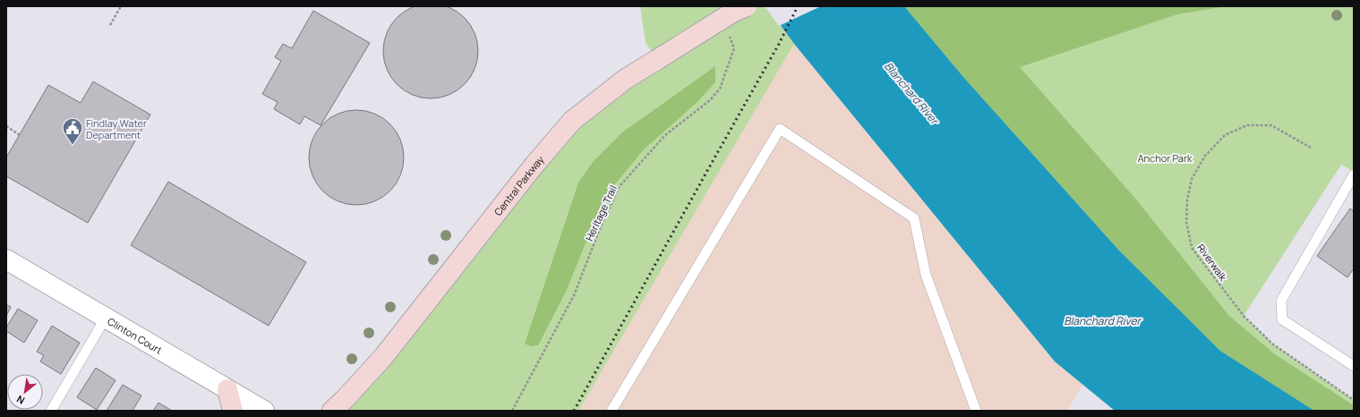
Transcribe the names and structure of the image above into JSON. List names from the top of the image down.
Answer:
{
  "streets": {
    "main road": ["Central Parkway"],
    "street": ["Clinton Court"],
    "path": ["Heritage Trail", "Riverwalk"]
  },
  "water": ["Blanchard River"],
  "parks": ["Anchor Park"],
  "places": {
    "public building": ["Findlay Water Department"]
  },
  "north": "bottom left"
}
